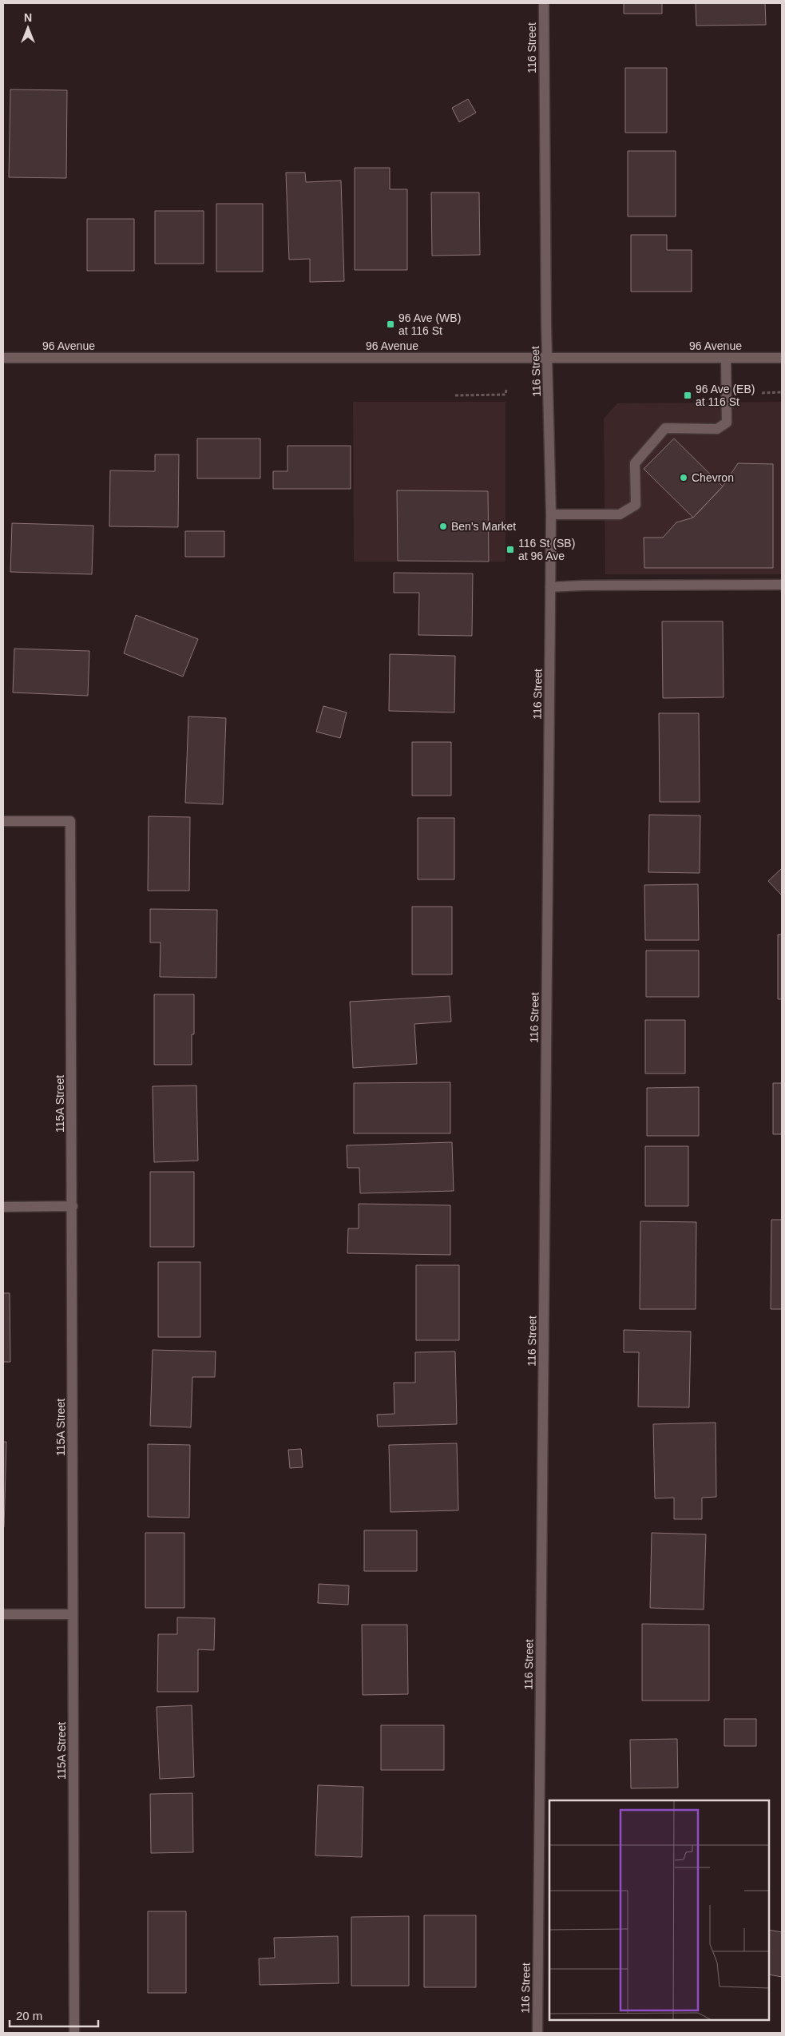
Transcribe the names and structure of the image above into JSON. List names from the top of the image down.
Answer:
{
  "streets": {
    "street": ["116 Street", "96 Avenue", "115A Street"]
  },
  "crossings": [
    ["116 Street", "96 Avenue"]
  ],
  "places": {
    "transit": ["96 Ave (WB) at 116 St", "96 Ave (EB) at 116 St", "116 St (SB) at 96 Ave"],
    "other": ["Chevron", "Ben's Market"]
  },
  "scale_bar": "20 m",
  "north": "top"
}
